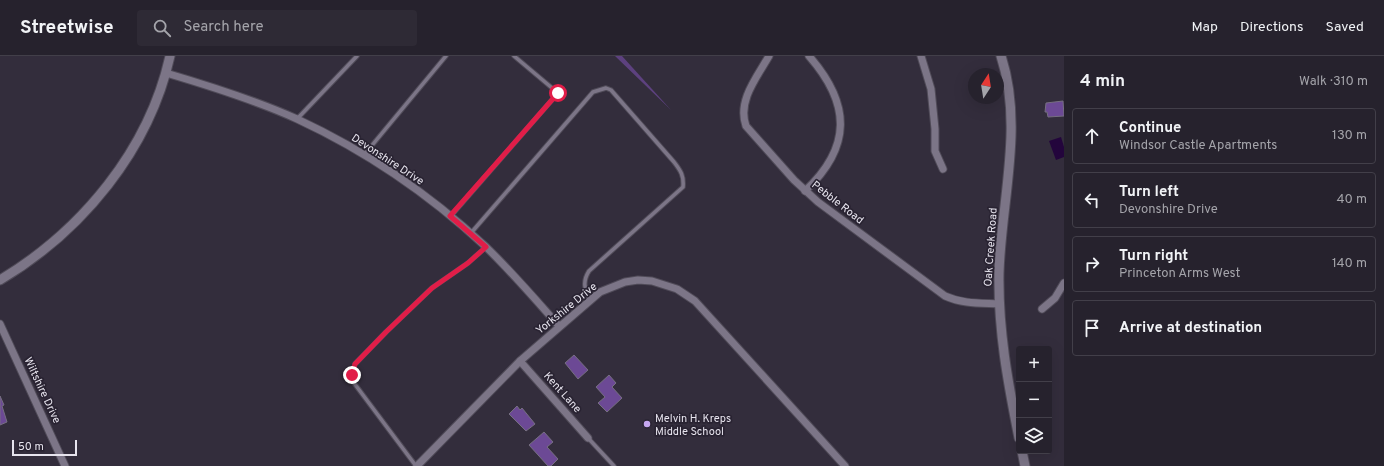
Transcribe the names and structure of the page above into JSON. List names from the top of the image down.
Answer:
{
  "streets": {
    "street": [
      "Devonshire Drive",
      "Pebble Road",
      "Oak Creek Road",
      "Yorkshire Drive",
      "Wiltshire Drive",
      "Kent Lane"
    ]
  },
  "crossings": [
    ["Devonshire Drive", "Yorkshire Drive"],
    ["Pebble Road", "Oak Creek Road"],
    ["Yorkshire Drive", "Kent Lane"]
  ],
  "places": ["Melvin H. Kreps Middle School"],
  "scale_bar": "50 m",
  "north": "top",
  "page": {
    "header": "Streetwise",
    "search": "Search here",
    "nav": ["Map", "Directions", "Saved"],
    "heading": ["4 min", "Walk · 310 m"],
    "list": [
      ["Continue", "Windsor Castle Apartments", "130 m"],
      ["Turn left", "Devonshire Drive", "40 m"],
      ["Turn right", "Princeton Arms West", "140 m"],
      "Arrive at destination"
    ],
    "map_buttons": ["+", "−"],
    "scale": "50 m"
  }
}
